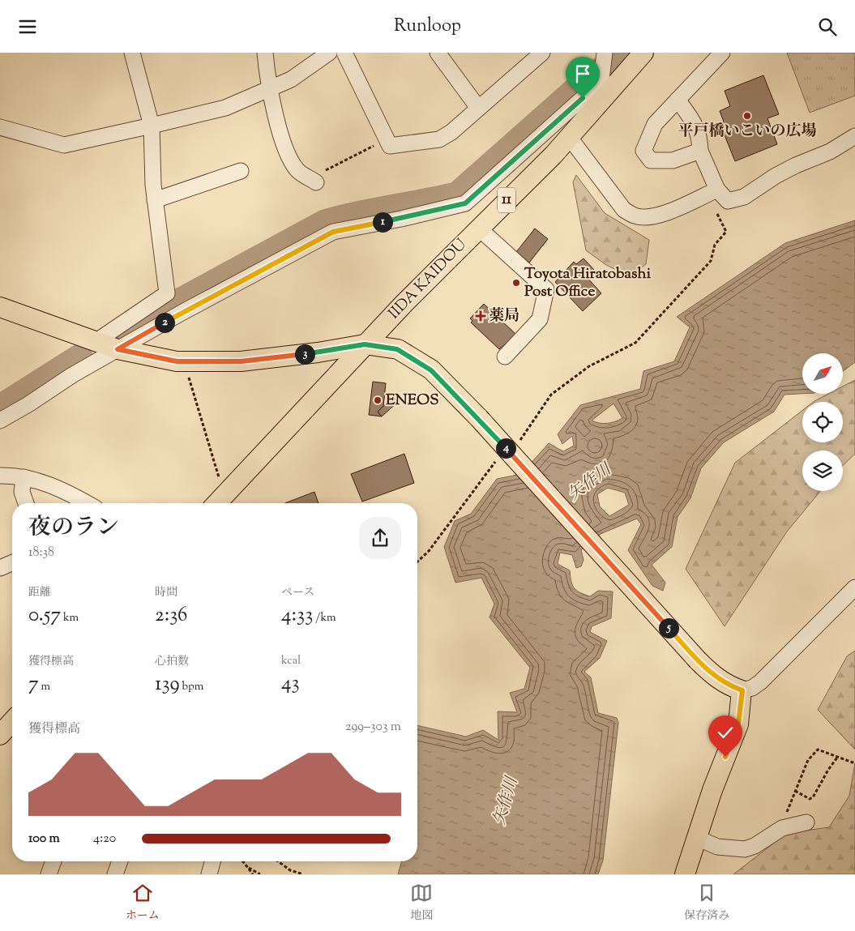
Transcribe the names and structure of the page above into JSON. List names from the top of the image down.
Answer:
{
  "streets": {
    "main road": ["11", "IIDA KAIDOU"]
  },
  "water": ["矢作川"],
  "places": {
    "other": ["平戸橋いこいの広場", "Toyota Hiratobashi Post Office", "ENEOS"],
    "health": ["薬局"]
  },
  "north": "top right",
  "page": {
    "header": "Runloop",
    "pins": [
      "1",
      "2",
      "3",
      "4",
      "5"
    ],
    "heading": ["夜のラン", "18:38"],
    "stats": [
      ["距離", "0.57 km"],
      ["時間", "2:36"],
      ["ペース", "4:33 /km"],
      ["獲得標高", "7 m"],
      ["心拍数", "139 bpm"],
      ["kcal", "43"]
    ],
    "chart": ["獲得標高", "299–303 m"],
    "list": [
      {
        "name": "100 m",
        "note": "4:20"
      }
    ],
    "tabs": ["ホーム", "地図", "保存済み"]
  }
}
